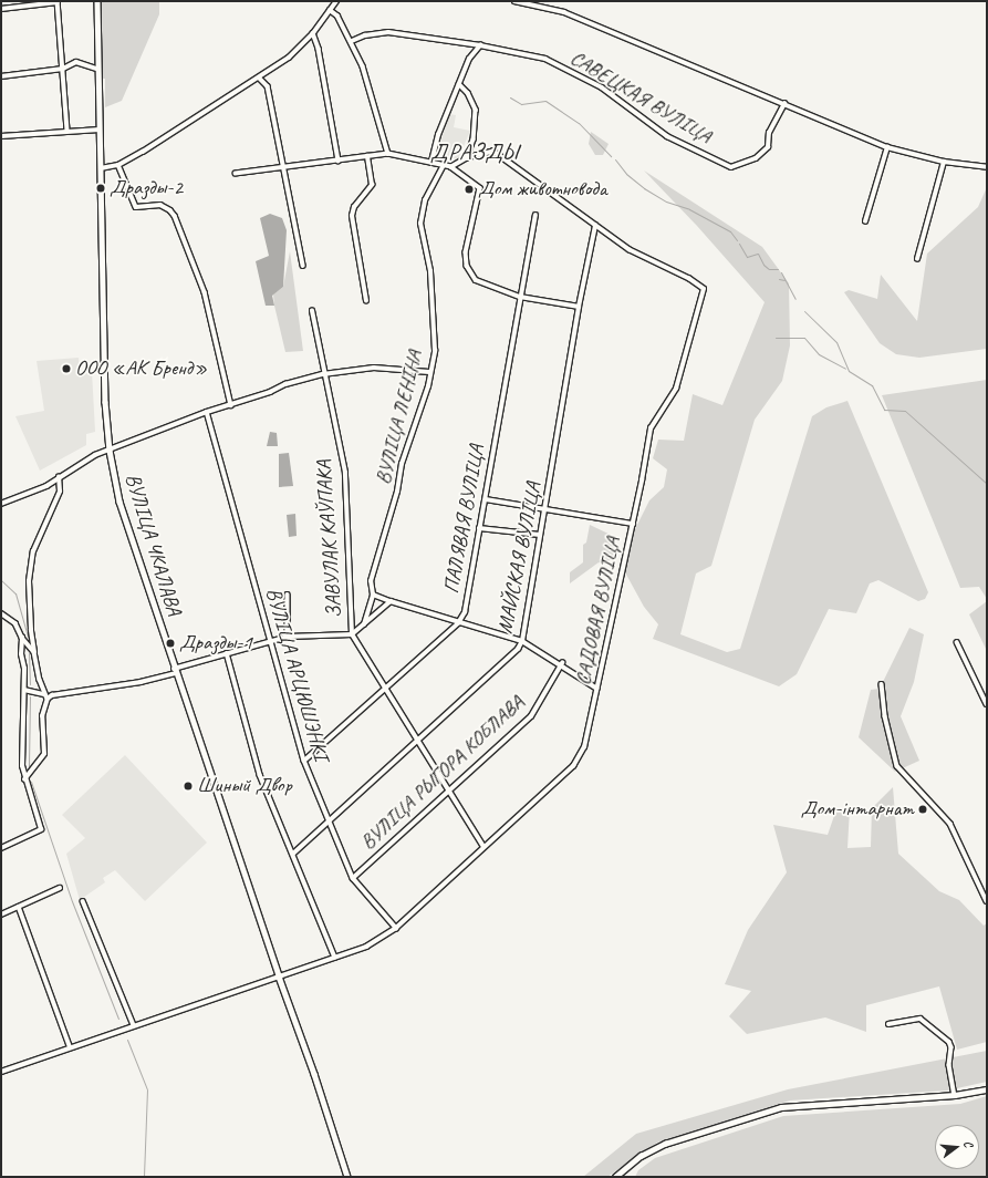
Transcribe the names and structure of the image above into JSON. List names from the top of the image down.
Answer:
{
  "streets": {
    "main road": ["ВУЛІЦА ЧКАЛАВА"],
    "street": [
      "САВЕЦКАЯ ВУЛІЦА",
      "ВУЛІЦА ЛЕНІНА",
      "ПАЛЯВАЯ ВУЛІЦА",
      "ЗАВУЛАК КАЎПАКА",
      "МАЙСКАЯ ВУЛІЦА",
      "САДОВАЯ ВУЛІЦА",
      "ВУЛІЦА АРЦЮШЭНКІ",
      "ВУЛІЦА РЫГОРА КОБЛАВА"
    ]
  },
  "crossings": [
    ["ПАЛЯВАЯ ВУЛІЦА", "ВУЛІЦА АРЦЮШЭНКІ"],
    ["ЗАВУЛАК КАЎПАКА", "ВУЛІЦА ЧКАЛАВА"],
    ["ЗАВУЛАК КАЎПАКА", "ВУЛІЦА АРЦЮШЭНКІ"],
    ["ВУЛІЦА ЧКАЛАВА", "САДОВАЯ ВУЛІЦА"],
    ["МАЙСКАЯ ВУЛІЦА", "САДОВАЯ ВУЛІЦА"],
    ["МАЙСКАЯ ВУЛІЦА", "ВУЛІЦА АРЦЮШЭНКІ"],
    ["САДОВАЯ ВУЛІЦА", "ВУЛІЦА АРЦЮШЭНКІ"],
    ["ВУЛІЦА АРЦЮШЭНКІ", "ВУЛІЦА РЫГОРА КОБЛАВА"]
  ],
  "districts": ["ДРАЗДЫ"],
  "places": [
    "Дразды-2",
    "Дом животновода",
    "ООО «АК Бренд»",
    "Дразды-1",
    "Шиный Двор",
    "Дом-інтарнат"
  ],
  "north": "right"
}
